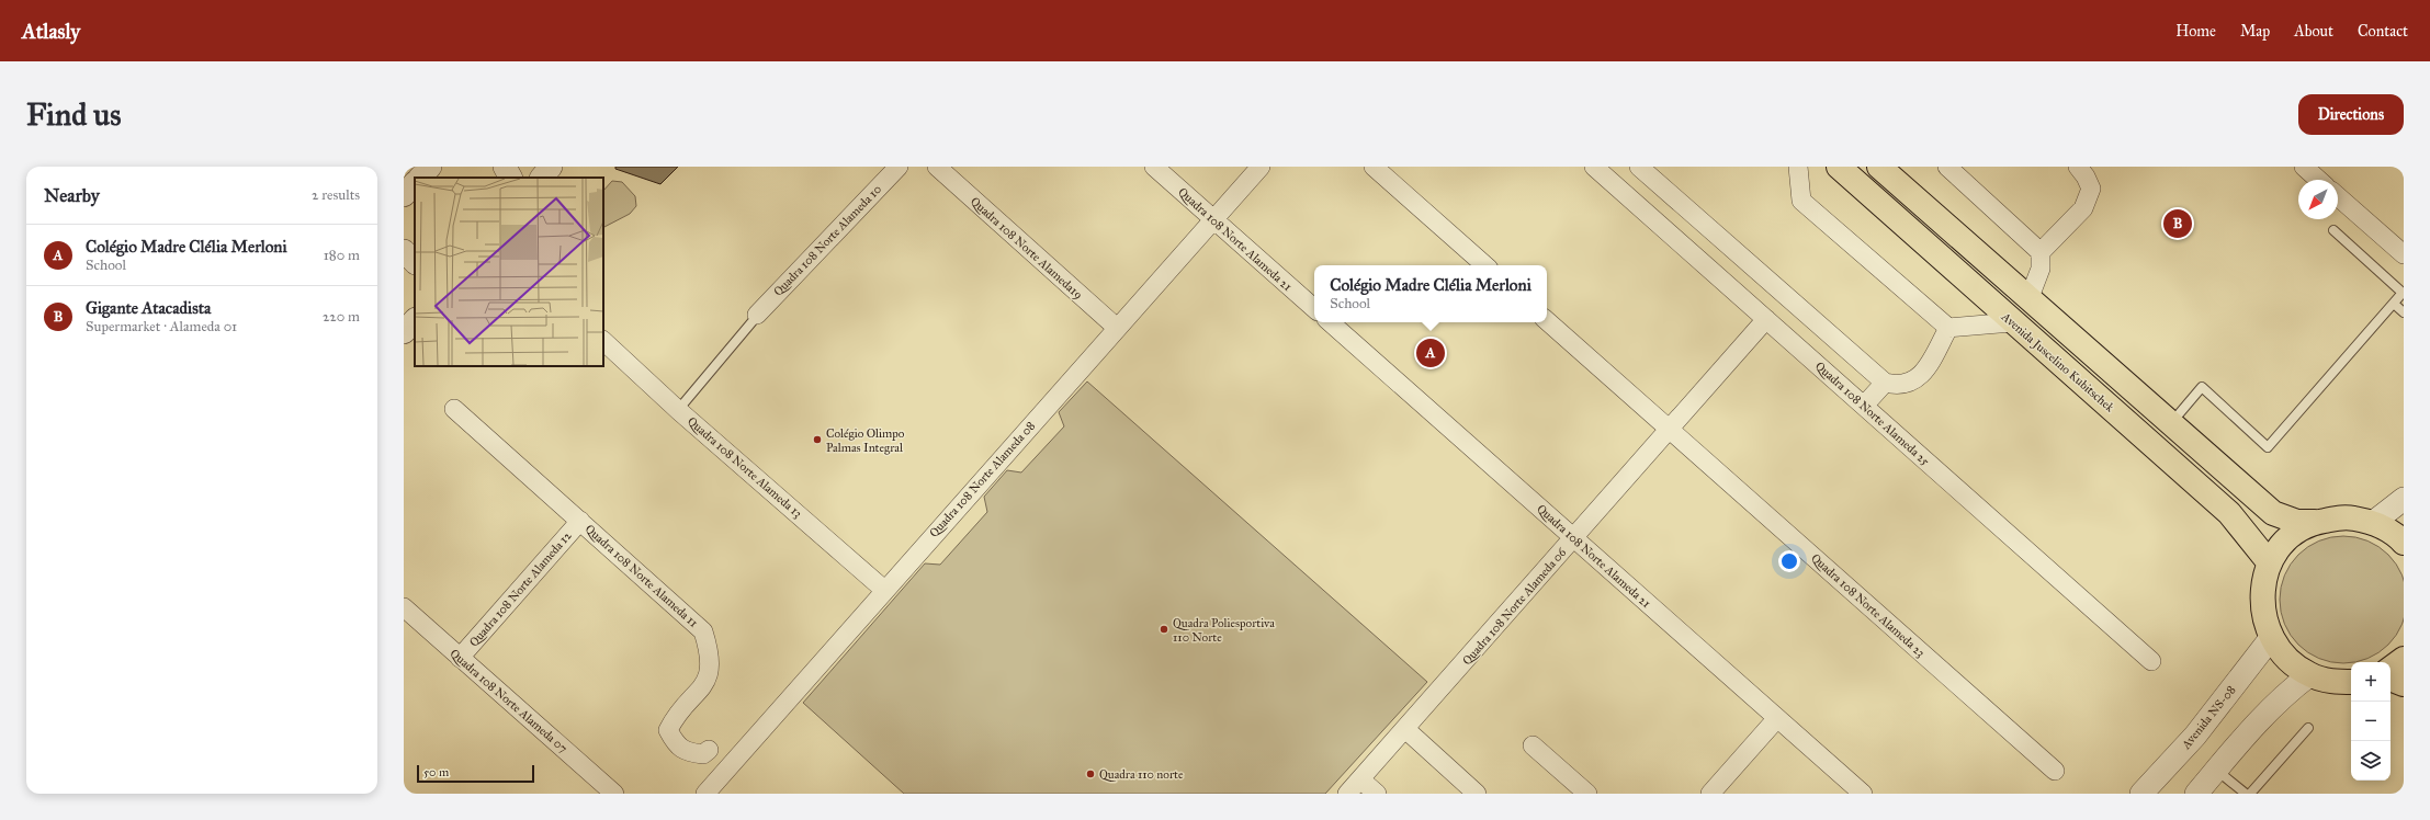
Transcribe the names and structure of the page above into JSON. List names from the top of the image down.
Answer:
{
  "streets": {
    "main road": ["Avenida Juscelino Kubitschek"],
    "street": [
      "Quadra 108 Norte Alameda 21",
      "Quadra 108 Norte Alameda 10",
      "Quadra 108 Norte Alameda19",
      "Quadra 108 Norte Alameda 25",
      "Quadra 108 Norte Alameda 13",
      "Quadra 108 Norte Alameda 08",
      "Quadra 108 Norte Alameda 11",
      "Quadra 108 Norte Alameda 12",
      "Quadra 108 Norte Alameda 23",
      "Quadra 108 Norte Alameda 06",
      "Quadra 108 Norte Alameda 07",
      "Avenida NS-08"
    ]
  },
  "crossings": [
    ["Quadra 108 Norte Alameda 21", "Quadra 108 Norte Alameda 08"],
    ["Quadra 108 Norte Alameda 21", "Quadra 108 Norte Alameda 06"],
    ["Quadra 108 Norte Alameda19", "Quadra 108 Norte Alameda 08"],
    ["Quadra 108 Norte Alameda 25", "Quadra 108 Norte Alameda 06"],
    ["Quadra 108 Norte Alameda 13", "Quadra 108 Norte Alameda 08"],
    ["Quadra 108 Norte Alameda 11", "Quadra 108 Norte Alameda 12"],
    ["Quadra 108 Norte Alameda 12", "Quadra 108 Norte Alameda 07"],
    ["Quadra 108 Norte Alameda 23", "Quadra 108 Norte Alameda 06"]
  ],
  "places": ["Colégio Olimpo Palmas Integral", "Quadra Poliesportiva 110 Norte", "Quadra 110 norte"],
  "scale_bar": "50 m",
  "north": "bottom left",
  "page": {
    "header": "Atlasly",
    "nav": [
      "Home",
      "Map",
      "About",
      "Contact"
    ],
    "buttons": "Directions",
    "title": "Find us",
    "heading": ["Nearby", "2 results"],
    "pins": ["B", "A"],
    "list": [
      {
        "mark": "A",
        "name": "Colégio Madre Clélia Merloni",
        "note": "School",
        "value": "180 m"
      },
      {
        "mark": "B",
        "name": "Gigante Atacadista",
        "note": "Supermarket · Alameda 01",
        "value": "220 m"
      }
    ],
    "popup": ["Colégio Madre Clélia Merloni", "School"],
    "map_buttons": ["+", "−"],
    "scale": "50 m"
  }
}
